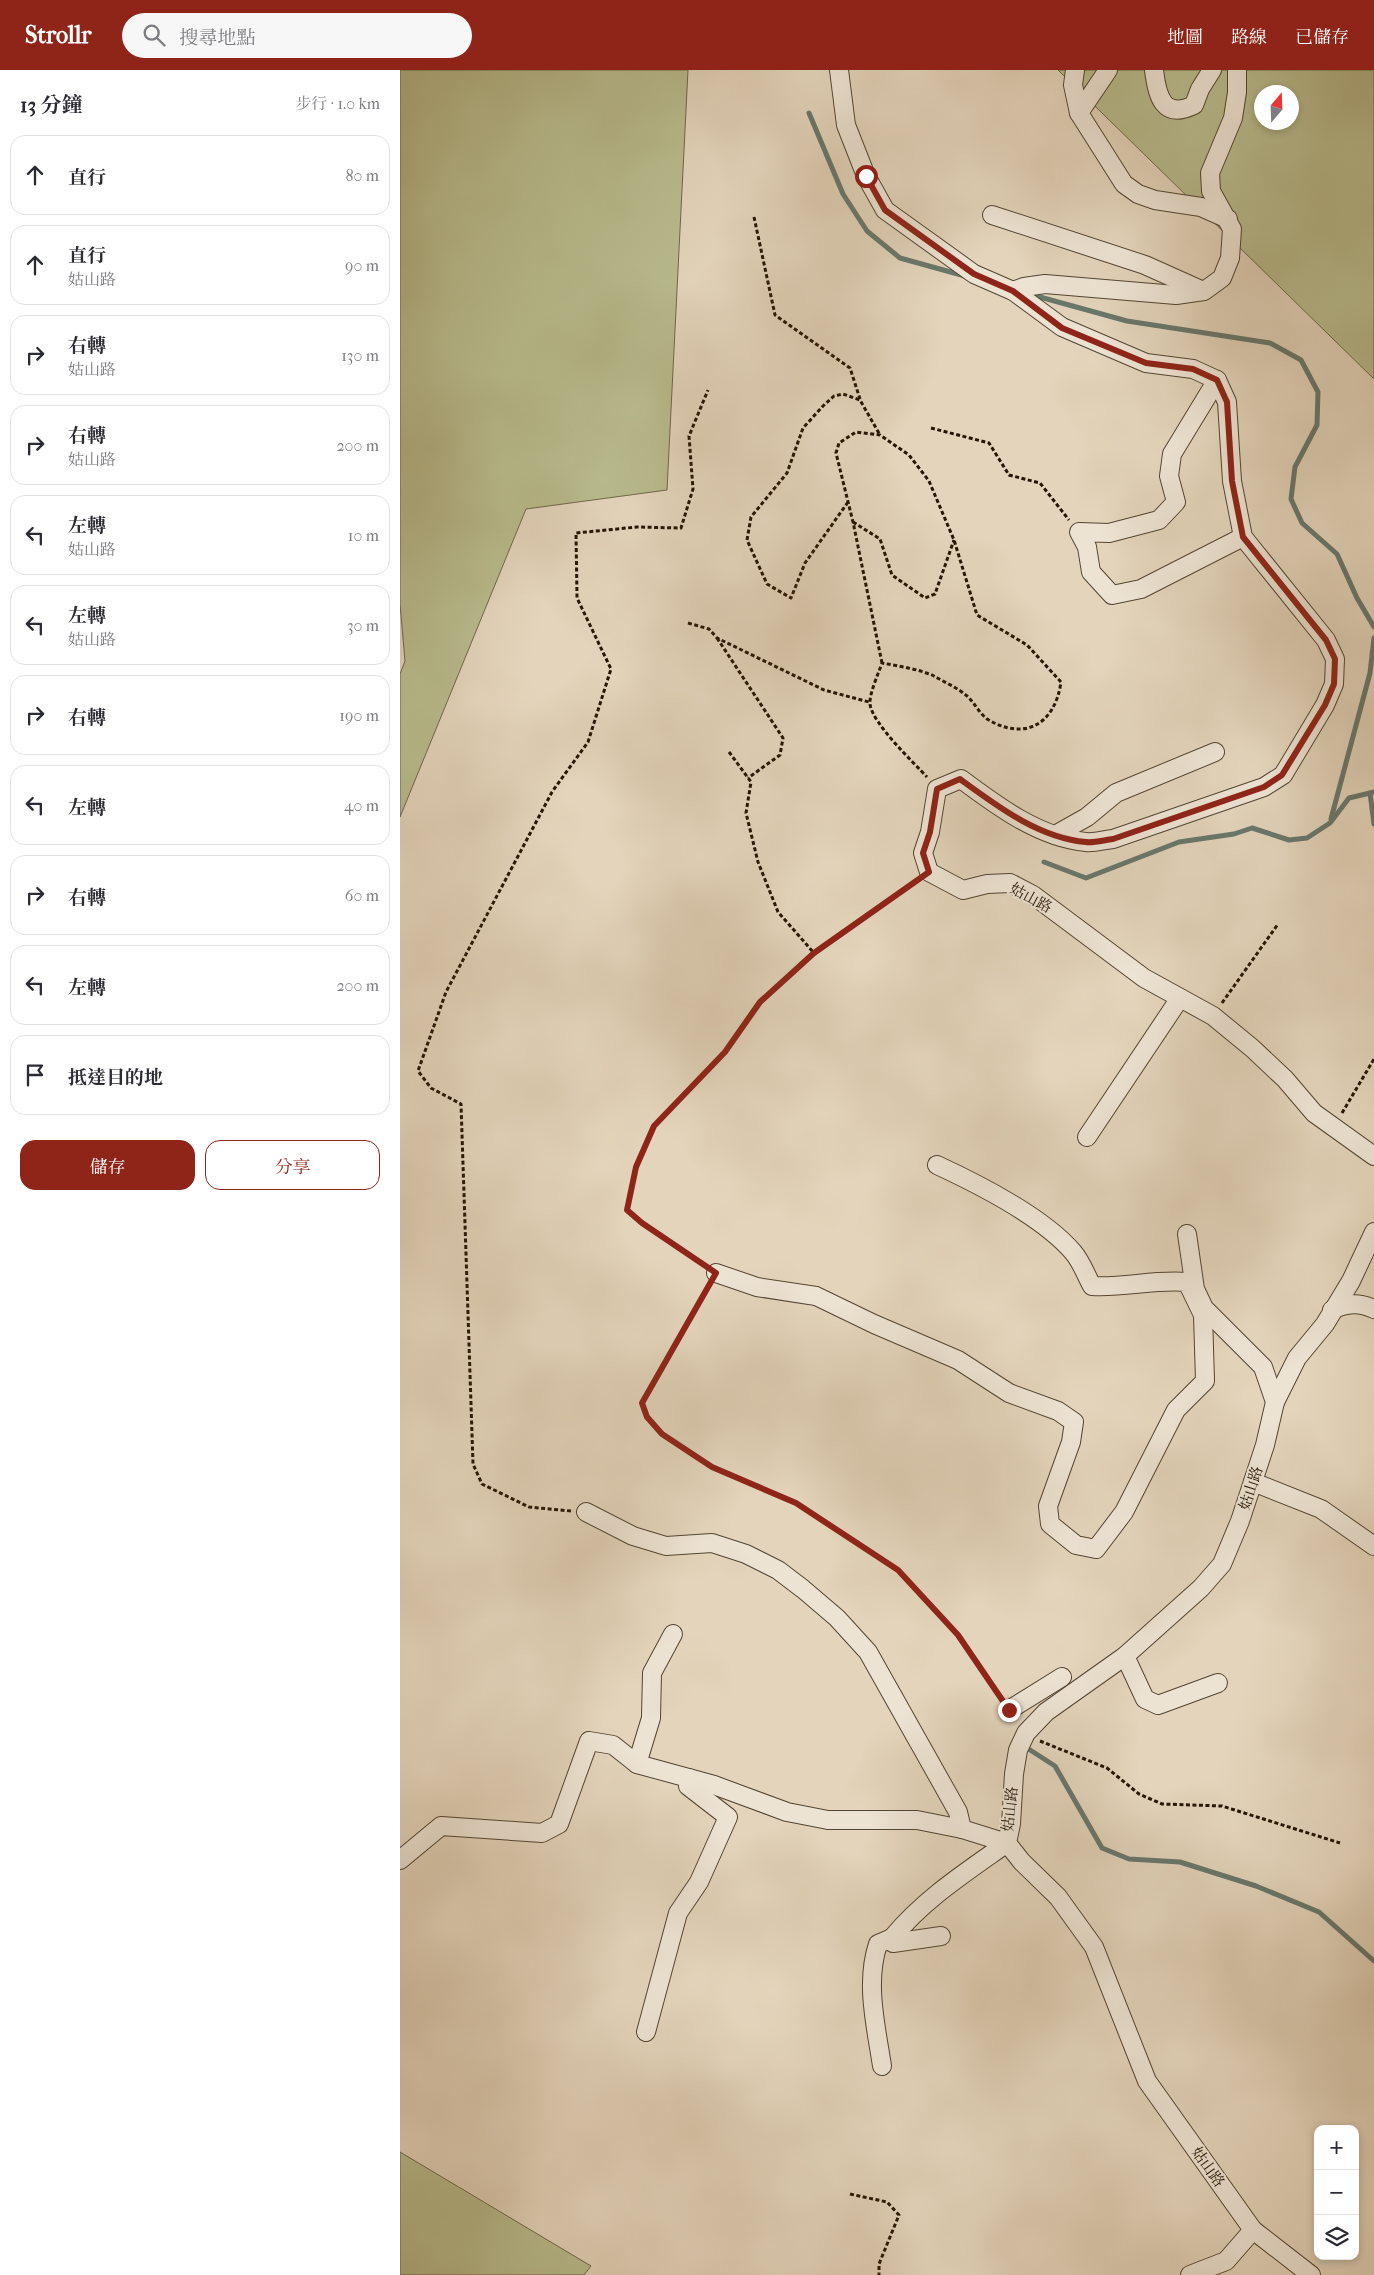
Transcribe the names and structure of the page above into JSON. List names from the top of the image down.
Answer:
{
  "streets": {
    "street": ["姑山路"]
  },
  "north": "top",
  "page": {
    "header": "Strollr",
    "search": "搜尋地點",
    "nav": ["地圖", "路線", "已儲存"],
    "heading": ["13 分鐘", "步行 · 1.0 km"],
    "list": [
      ["直行", "80 m"],
      ["直行", "姑山路", "90 m"],
      ["右轉", "姑山路", "130 m"],
      ["右轉", "姑山路", "200 m"],
      ["左轉", "姑山路", "10 m"],
      ["左轉", "姑山路", "30 m"],
      ["右轉", "190 m"],
      ["左轉", "40 m"],
      ["右轉", "60 m"],
      ["左轉", "200 m"],
      "抵達目的地"
    ],
    "buttons": ["儲存", "分享"],
    "map_buttons": ["+", "−"]
  }
}
